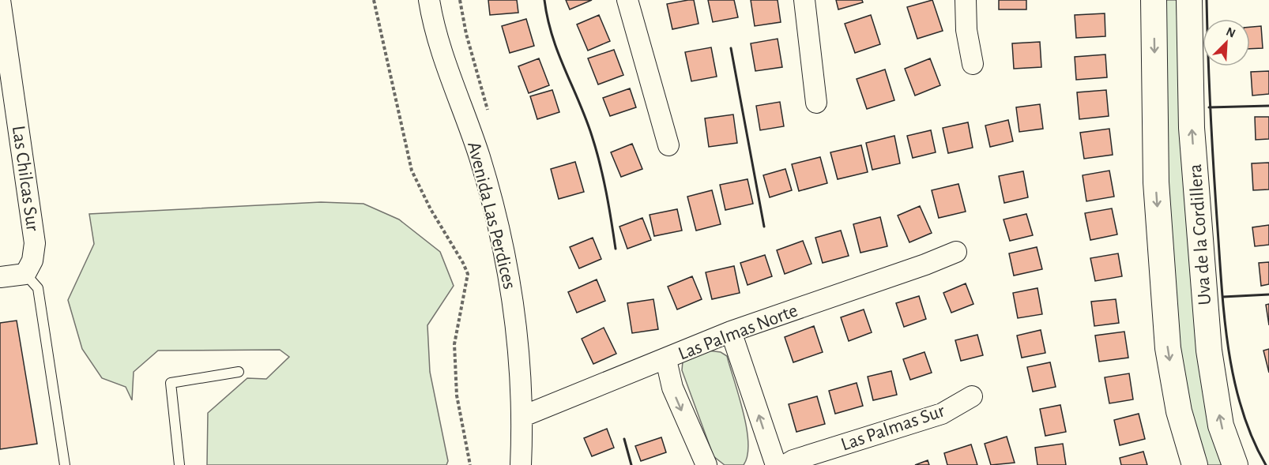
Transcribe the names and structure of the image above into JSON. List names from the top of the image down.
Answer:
{
  "streets": {
    "street": [
      "Las Chilcas Sur",
      "Avenida Las Perdices",
      "Uva de la Cordillera",
      "Las Palmas Norte",
      "Las Palmas Sur"
    ]
  },
  "crossings": [
    ["Avenida Las Perdices", "Las Palmas Norte"]
  ],
  "north": "top right"
}
